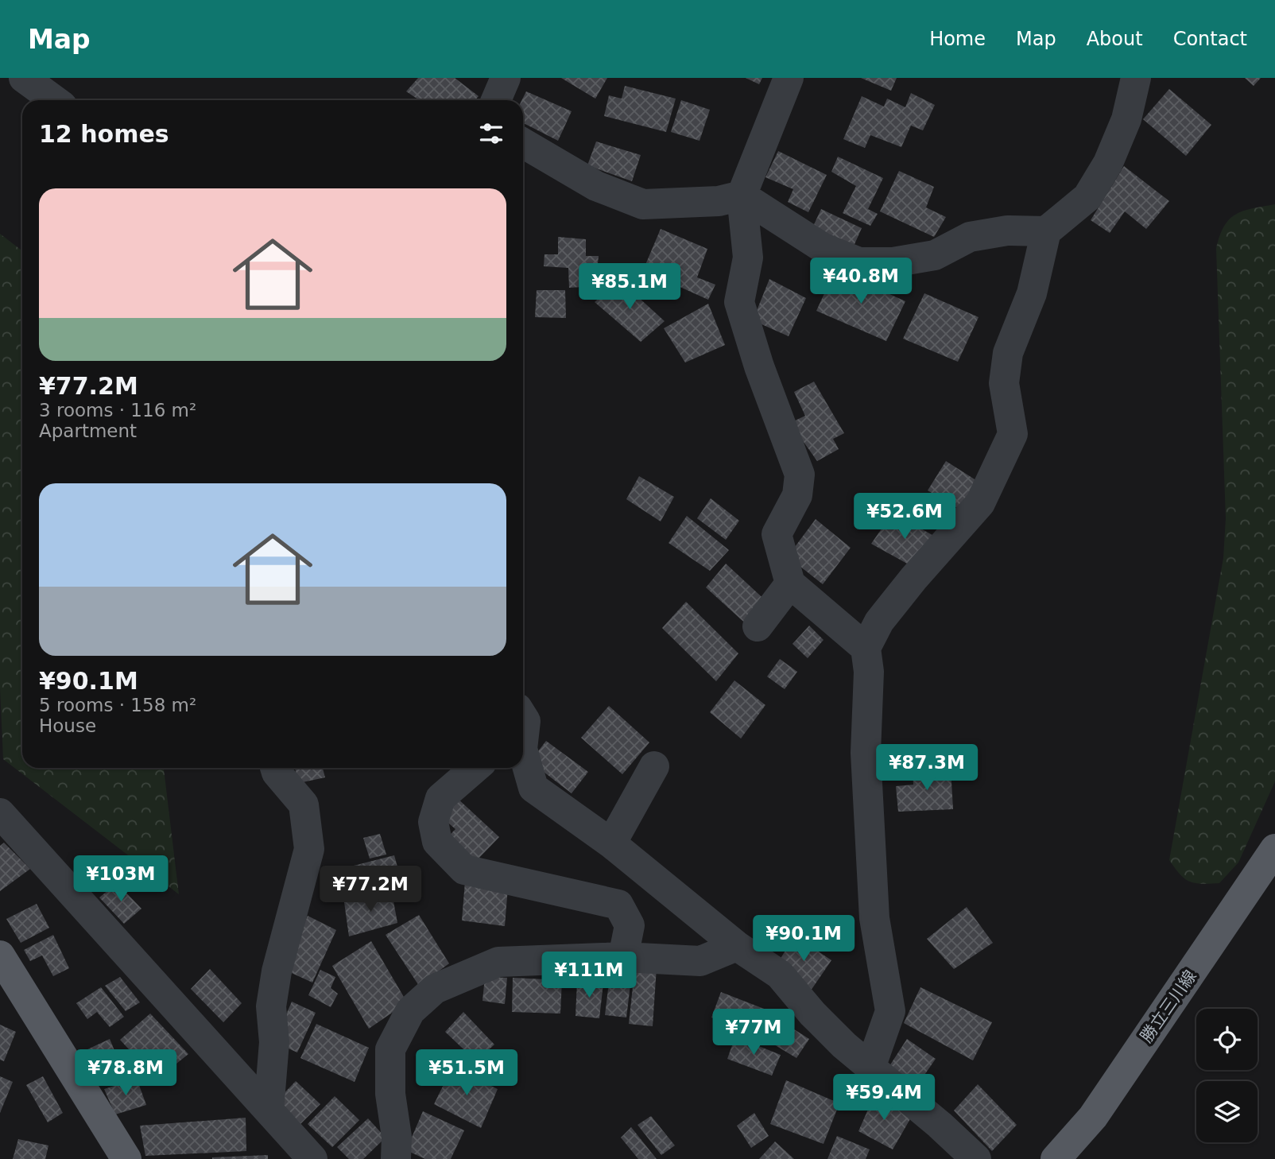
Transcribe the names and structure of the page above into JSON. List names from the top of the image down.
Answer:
{
  "streets": {
    "main road": ["勝立三川線"]
  },
  "page": {
    "header": "Map",
    "nav": [
      "Home",
      "Map",
      "About",
      "Contact"
    ],
    "heading": "12 homes",
    "list": [
      {
        "name": "¥77.2M",
        "note": "3 rooms · 116 m² · Apartment"
      },
      {
        "name": "¥90.1M",
        "note": "5 rooms · 158 m² · House"
      }
    ],
    "price": [
      "¥40.8M",
      "¥85.1M",
      "¥52.6M",
      "¥87.3M",
      "¥103M",
      "¥77.2M",
      "¥90.1M",
      "¥111M",
      "¥77M",
      "¥78.8M",
      "¥51.5M",
      "¥59.4M"
    ]
  }
}
